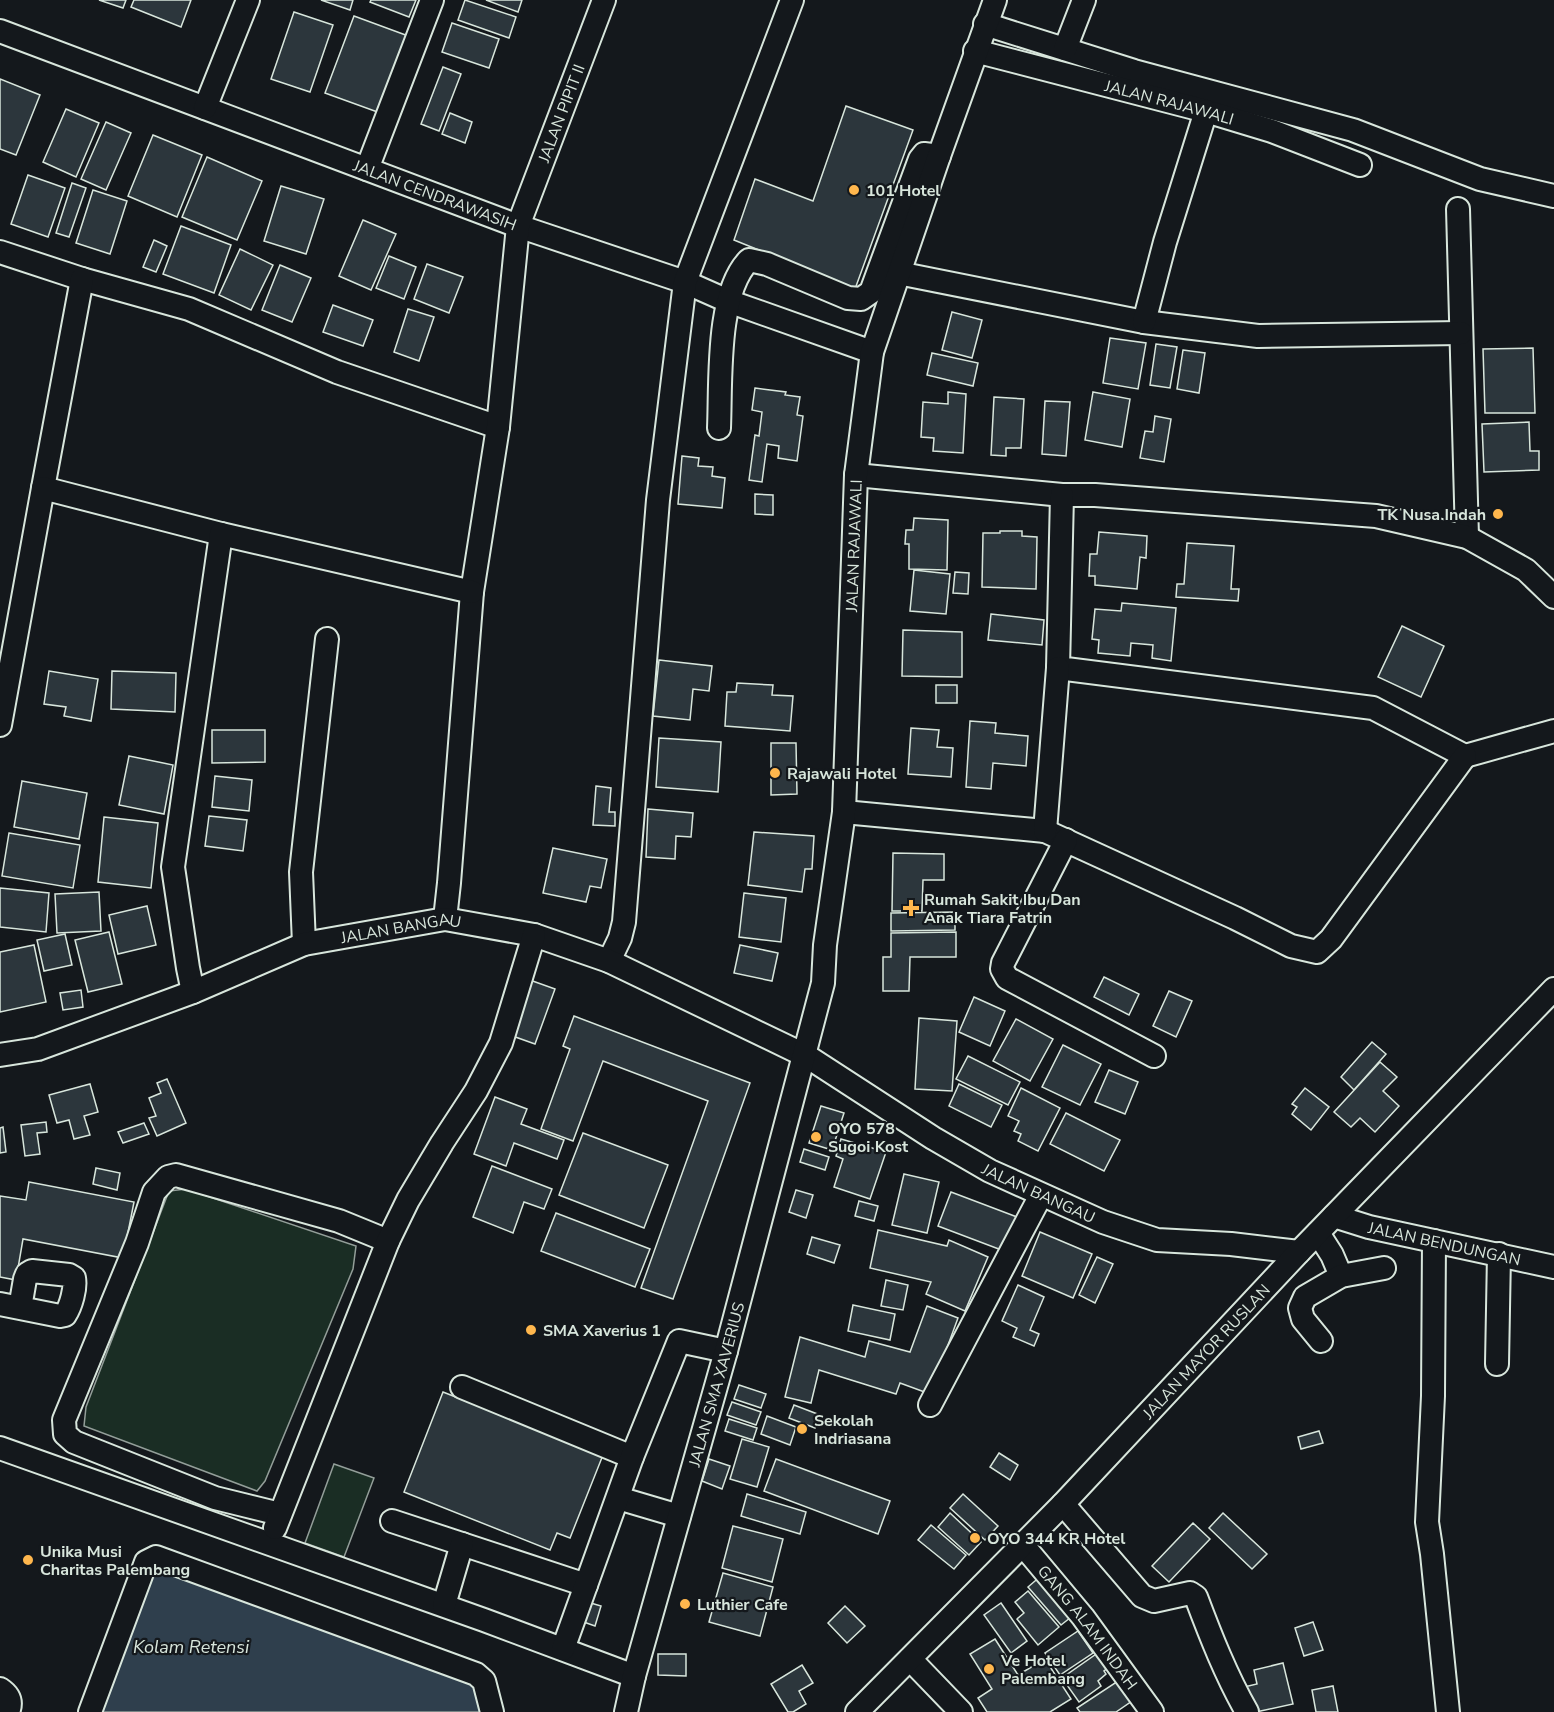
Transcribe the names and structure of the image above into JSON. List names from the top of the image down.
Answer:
{
  "streets": {
    "street": [
      "JALAN RAJAWALI",
      "JALAN PIPIT II",
      "JALAN CENDRAWASIH",
      "JALAN BANGAU",
      "JALAN BENDUNGAN",
      "JALAN MAYOR RUSLAN",
      "JALAN SMA XAVERIUS",
      "GANG ALAM INDAH"
    ]
  },
  "crossings": [
    ["JALAN RAJAWALI", "JALAN CENDRAWASIH"],
    ["JALAN RAJAWALI", "JALAN BANGAU"],
    ["JALAN RAJAWALI", "JALAN SMA XAVERIUS"],
    ["JALAN PIPIT II", "JALAN CENDRAWASIH"],
    ["JALAN PIPIT II", "JALAN BANGAU"],
    ["JALAN BANGAU", "JALAN MAYOR RUSLAN"],
    ["JALAN BANGAU", "JALAN SMA XAVERIUS"],
    ["JALAN BENDUNGAN", "JALAN MAYOR RUSLAN"],
    ["JALAN MAYOR RUSLAN", "GANG ALAM INDAH"]
  ],
  "water": ["Kolam Retensi"],
  "places": {
    "other": [
      "101 Hotel",
      "TK Nusa Indah",
      "Rajawali Hotel",
      "OYO 578 Sugoi Kost",
      "SMA Xaverius 1",
      "Sekolah Indriasana",
      "OYO 344 KR Hotel",
      "Unika Musi Charitas Palembang",
      "Luthier Cafe",
      "Ve Hotel Palembang"
    ],
    "health": ["Rumah Sakit Ibu Dan Anak Tiara Fatrin"]
  }
}
